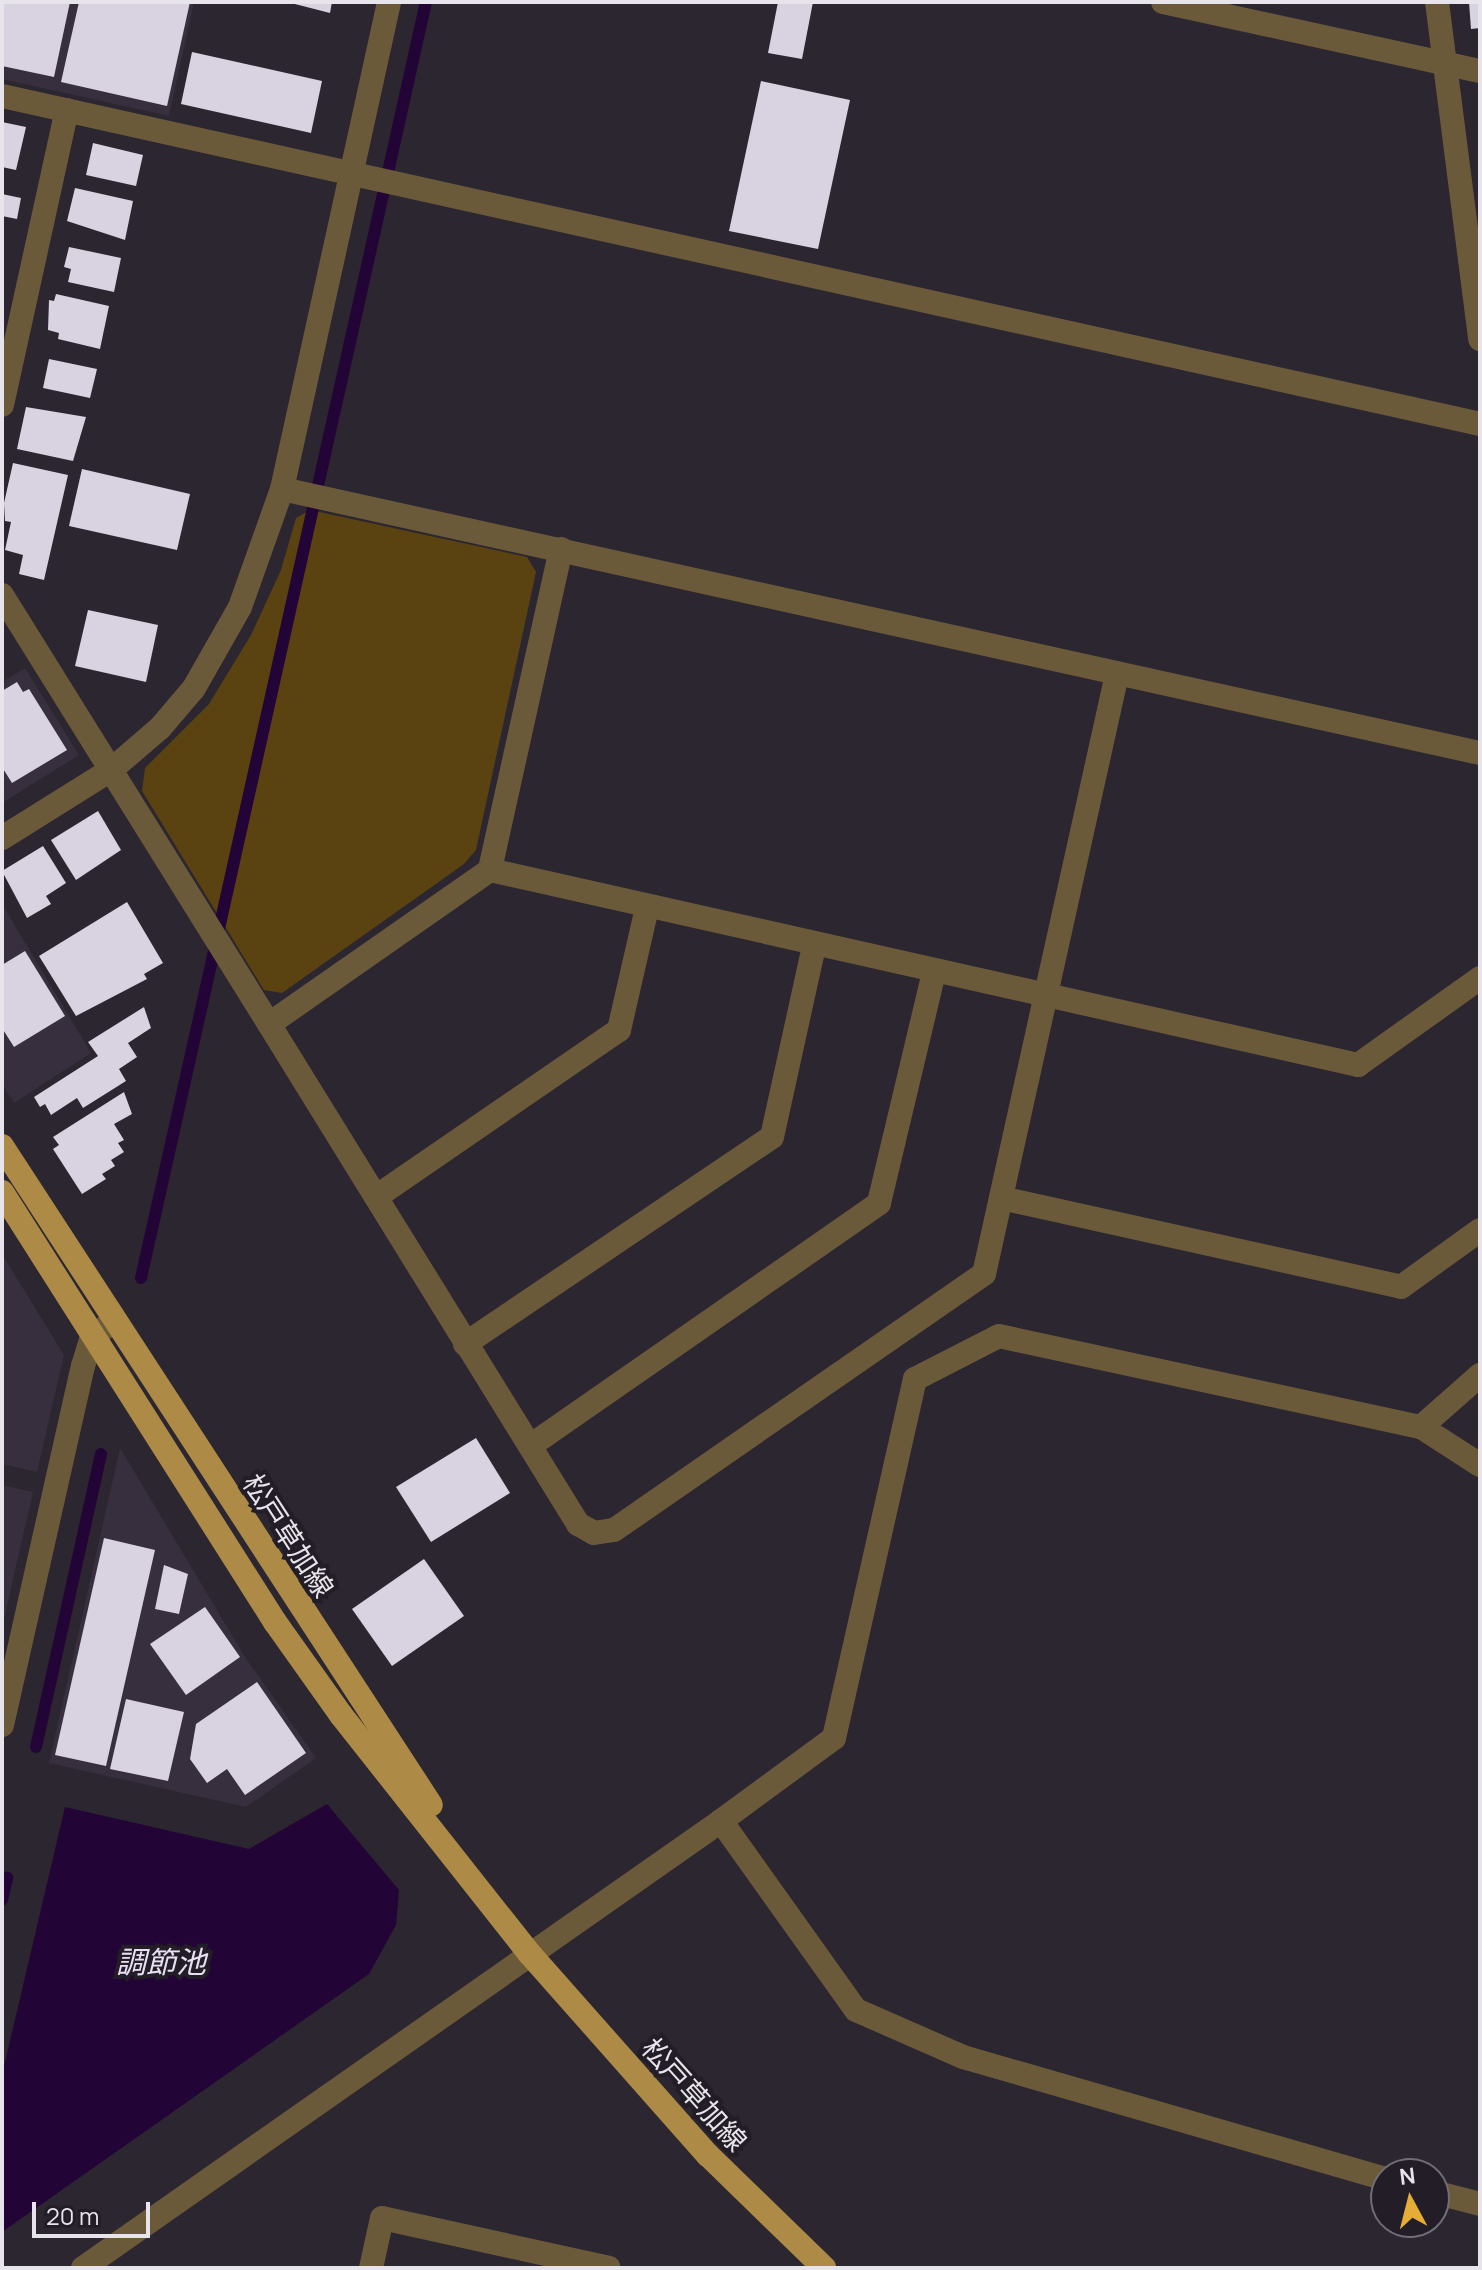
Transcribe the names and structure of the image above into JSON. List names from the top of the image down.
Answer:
{
  "streets": {
    "main road": ["松戸草加線"]
  },
  "water": ["調節池"],
  "scale_bar": "20 m",
  "north": "top"
}
